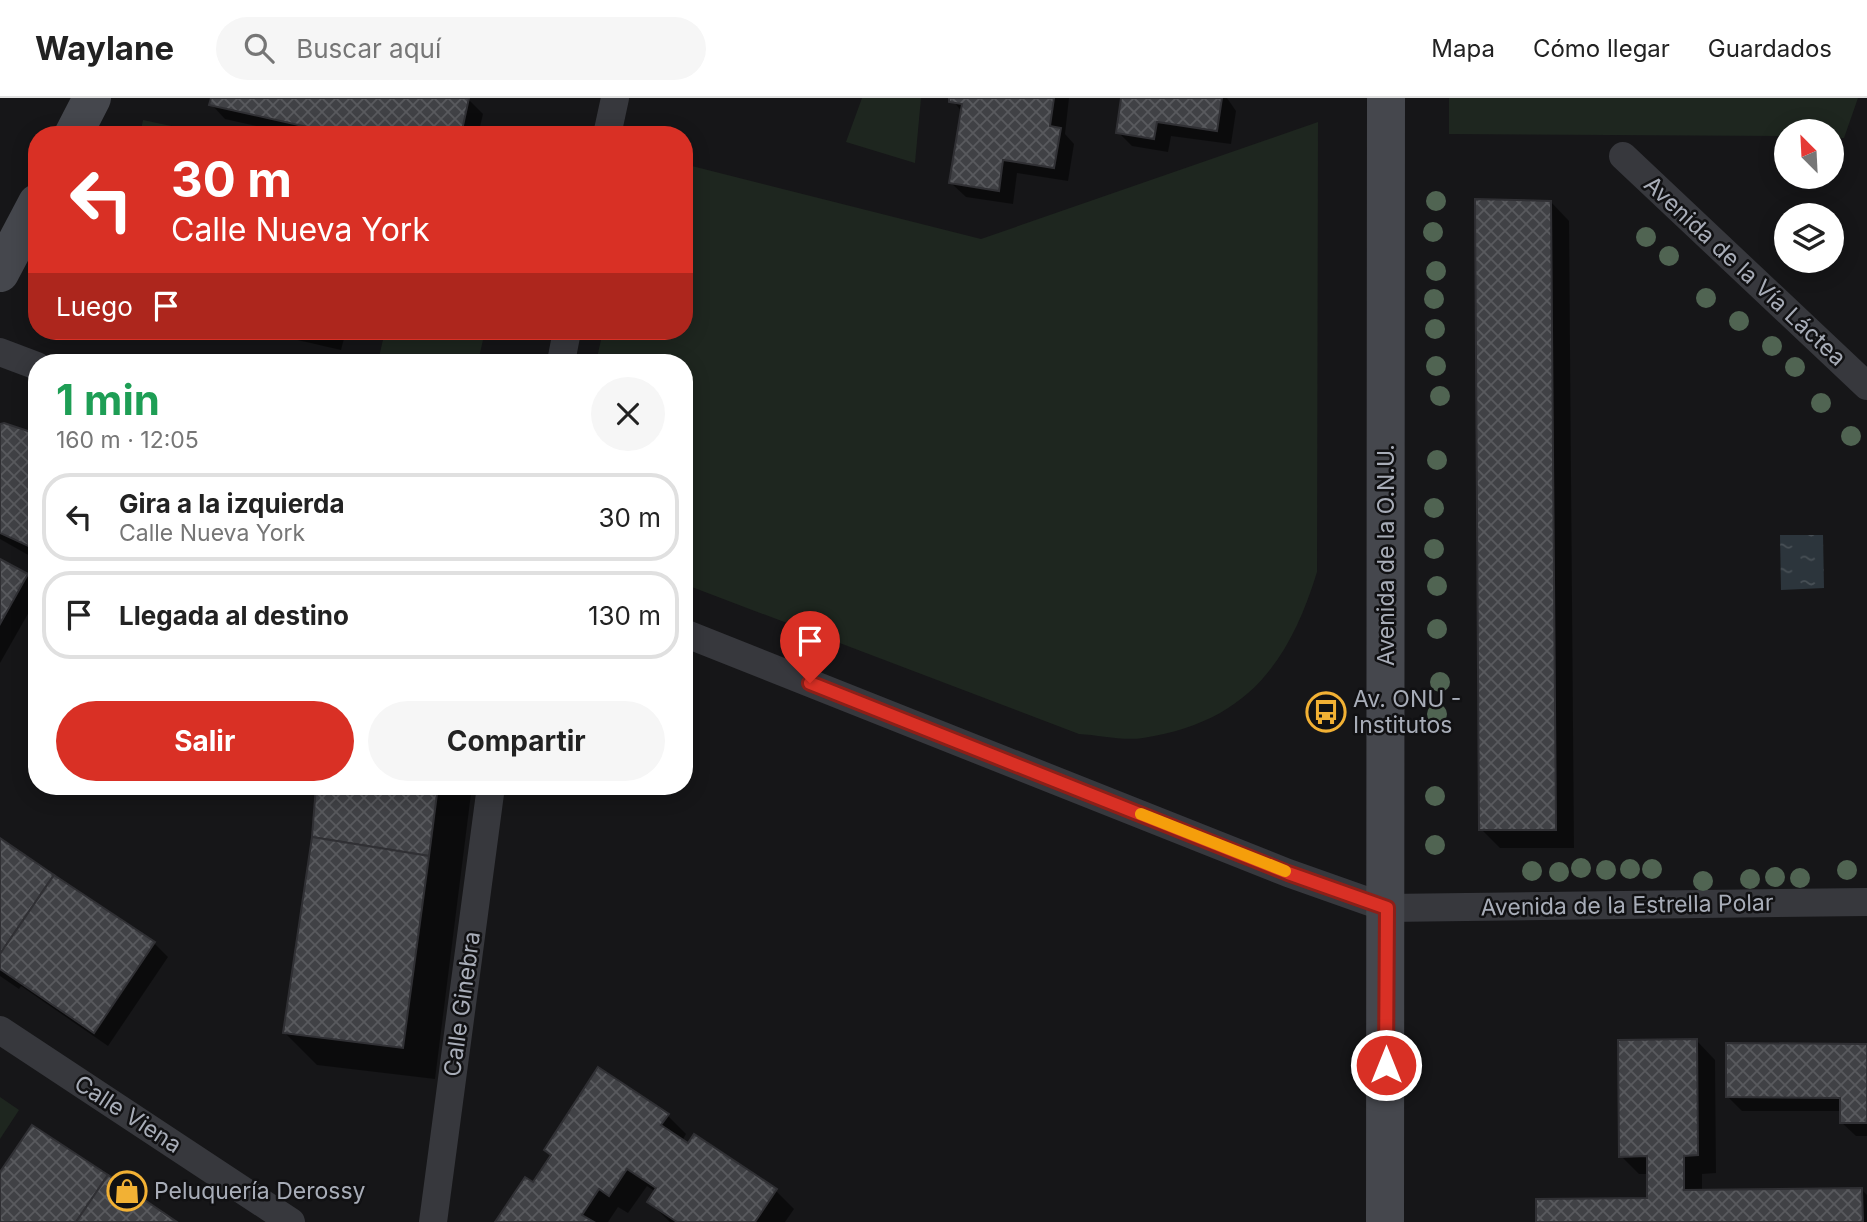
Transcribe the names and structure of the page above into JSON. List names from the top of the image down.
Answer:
{
  "streets": {
    "street": [
      "Avenida de la Vía Láctea",
      "Avenida de la O.N.U.",
      "Avenida de la Estrella Polar",
      "Calle Ginebra",
      "Calle Viena"
    ]
  },
  "crossings": [
    ["Avenida de la O.N.U.", "Avenida de la Estrella Polar"]
  ],
  "places": {
    "bus stop": ["Av. ONU - Institutos"],
    "shop": ["Peluquería Derossy"]
  },
  "north": "top left",
  "page": {
    "header": "Waylane",
    "search": "Buscar aquí",
    "nav": ["Mapa", "Cómo llegar", "Guardados"],
    "turn": ["30 m", "Calle Nueva York"],
    "then": "Luego",
    "heading": ["1 min", "160 m · 12:05"],
    "list": [
      {
        "name": "Gira a la izquierda",
        "note": "Calle Nueva York",
        "value": "30 m"
      },
      {
        "name": "Llegada al destino",
        "value": "130 m"
      }
    ],
    "buttons": ["Salir", "Compartir"]
  }
}
